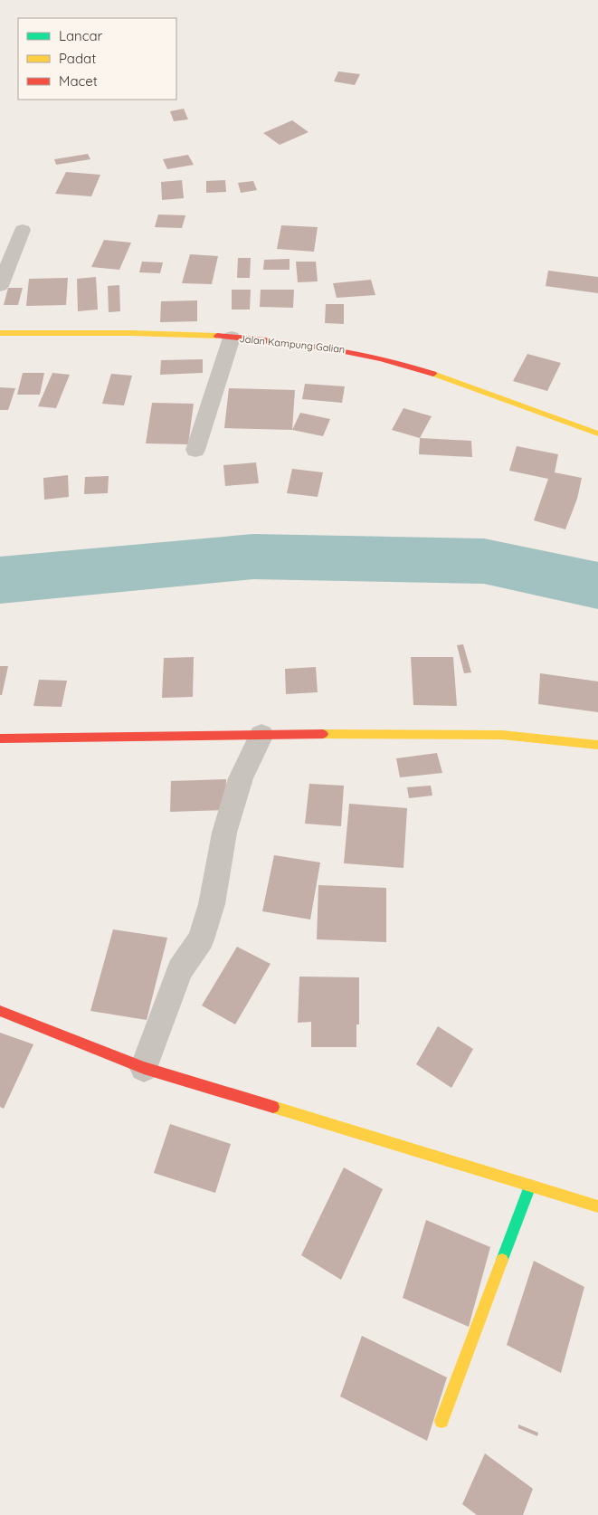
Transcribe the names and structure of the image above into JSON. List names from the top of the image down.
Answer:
{
  "streets": {
    "street": ["Jalan Kampung Galian"]
  },
  "legend": ["Lancar", "Padat", "Macet"]
}
